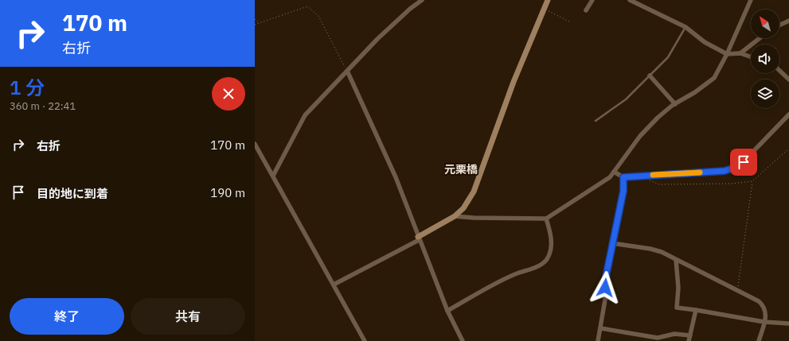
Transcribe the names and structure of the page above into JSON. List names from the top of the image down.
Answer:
{
  "districts": ["元栗橋"],
  "north": "top left",
  "page": {
    "turn": ["170 m", "右折"],
    "heading": ["1 分", "360 m · 22:41"],
    "list": [
      {
        "name": "右折",
        "value": "170 m"
      },
      {
        "name": "目的地に到着",
        "value": "190 m"
      }
    ],
    "buttons": ["終了", "共有"]
  }
}
